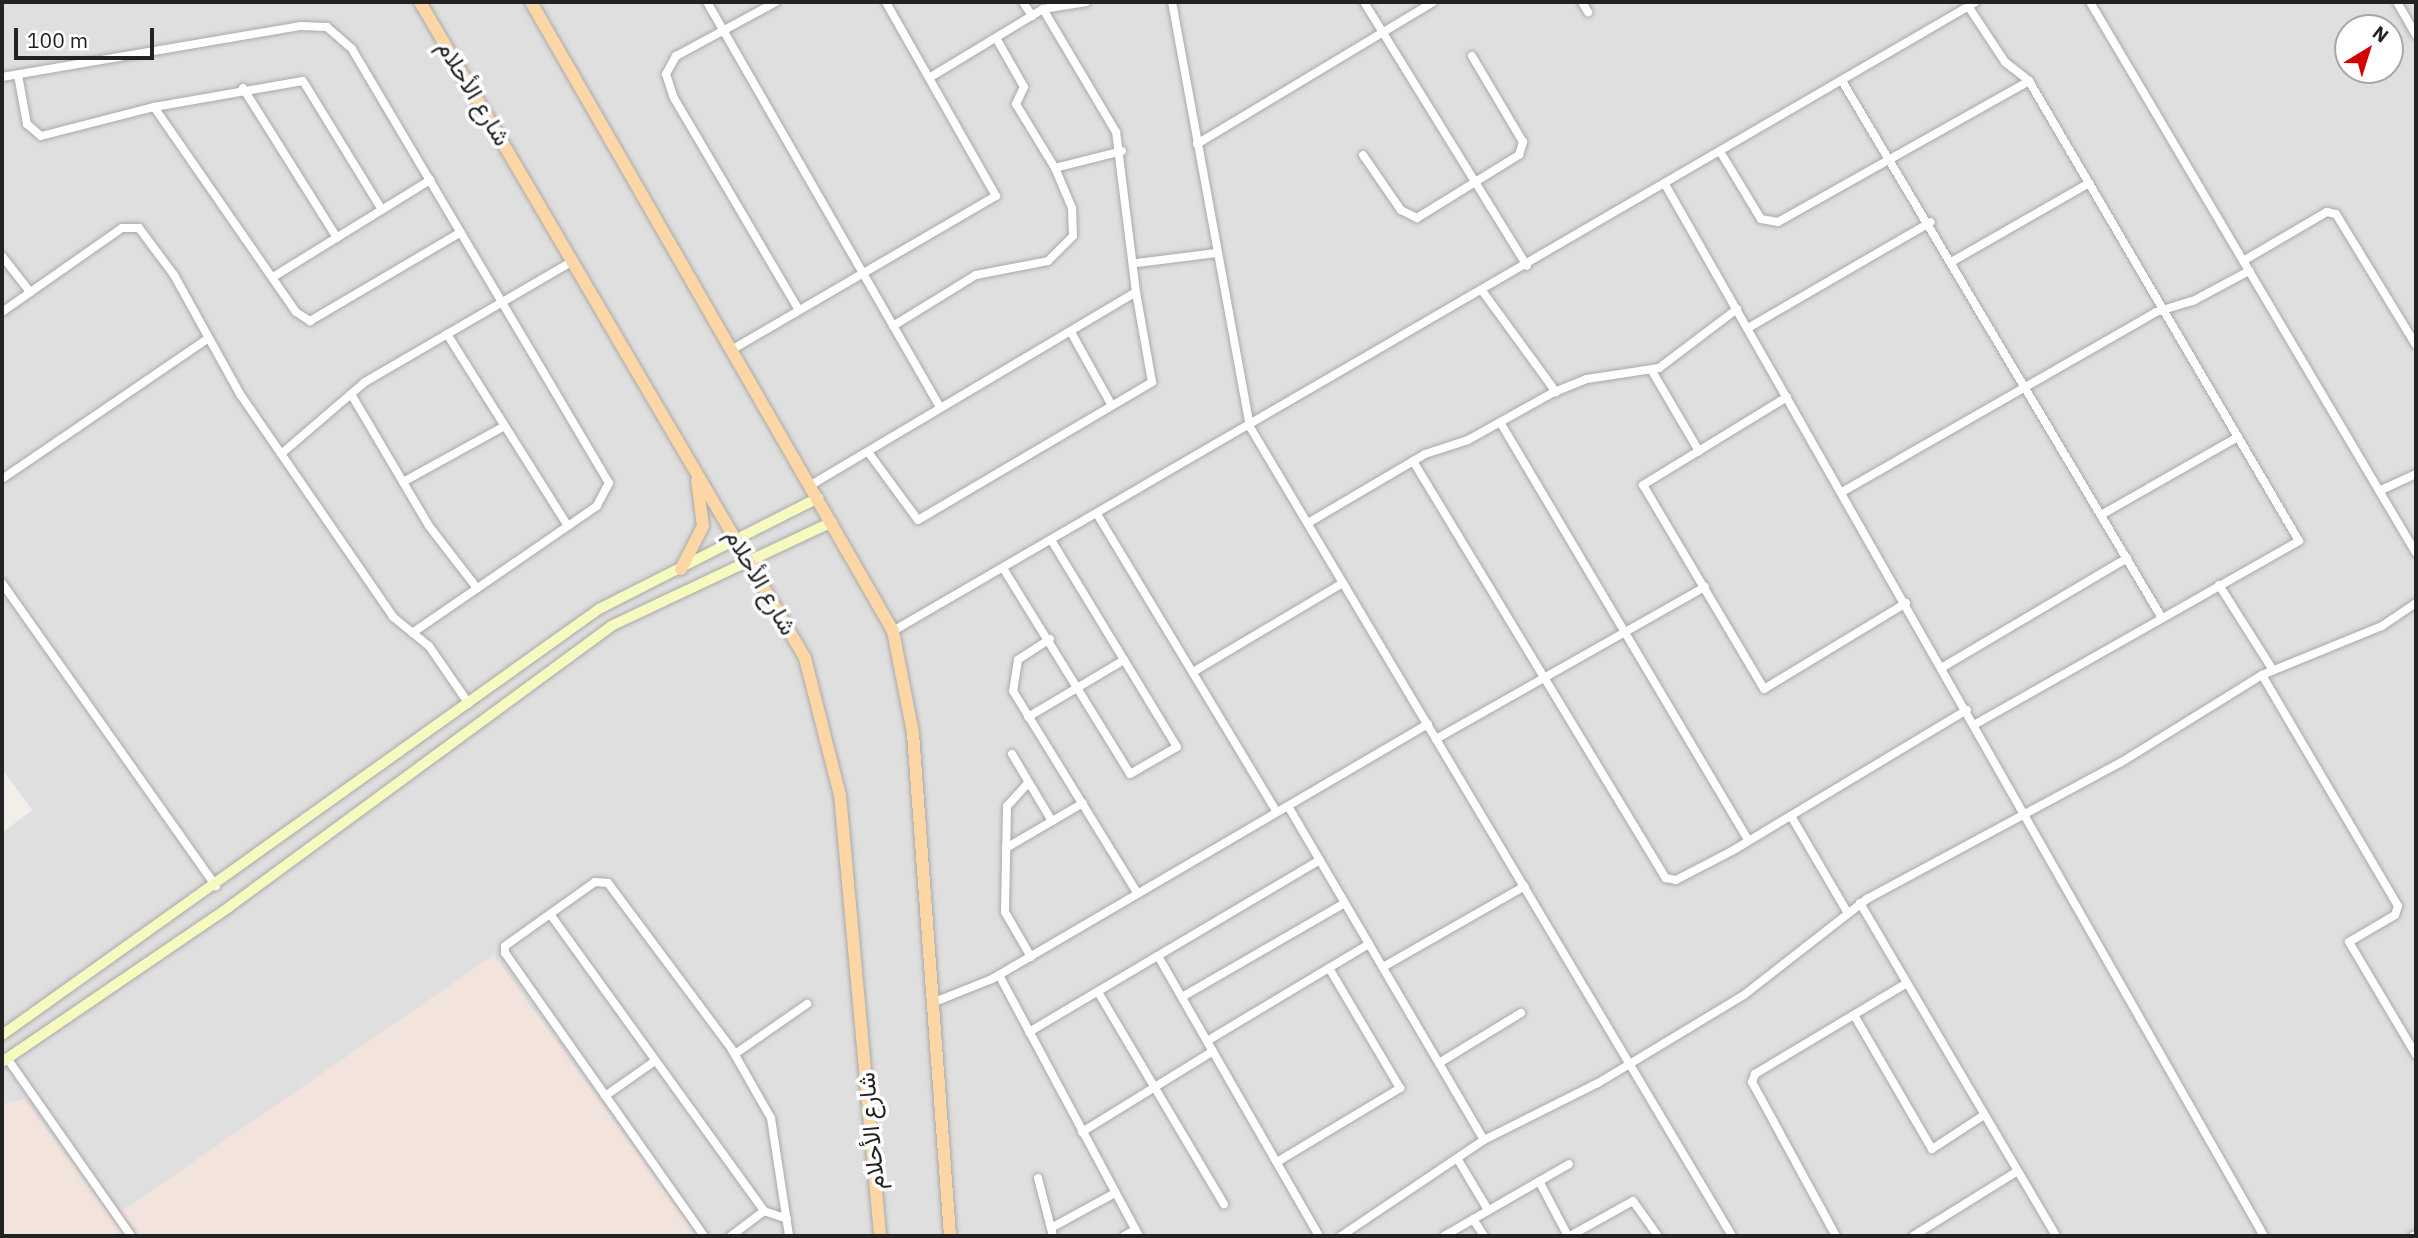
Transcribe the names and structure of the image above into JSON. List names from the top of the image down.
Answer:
{
  "streets": {
    "main road": ["شارع الأحلام"]
  },
  "scale_bar": "100 m",
  "north": "top right"
}
